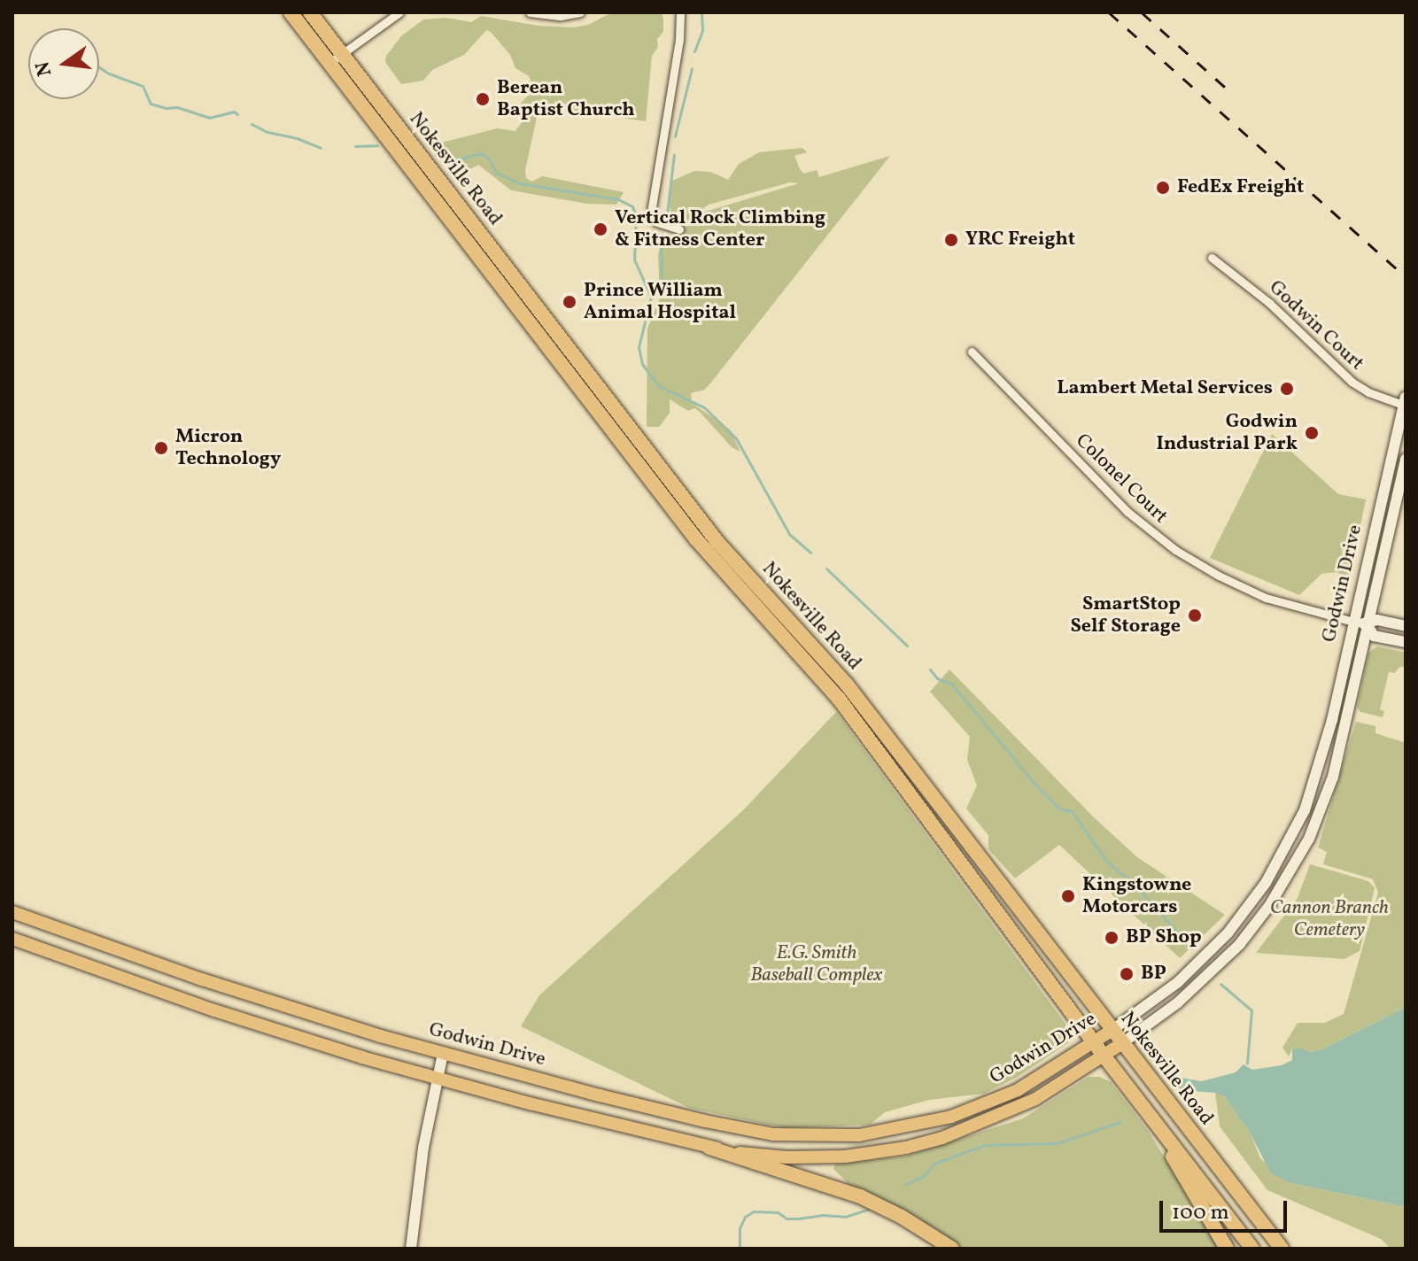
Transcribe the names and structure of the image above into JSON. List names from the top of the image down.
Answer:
{
  "streets": {
    "highway": ["Nokesville Road"],
    "main road": ["Godwin Drive"],
    "street": ["Godwin Court", "Colonel Court"]
  },
  "crossings": [
    ["Nokesville Road", "Godwin Drive"],
    ["Godwin Court", "Godwin Drive"],
    ["Colonel Court", "Godwin Drive"]
  ],
  "parks": ["Cannon Branch Cemetery", "E.G. Smith Baseball Complex"],
  "places": [
    "Berean Baptist Church",
    "FedEx Freight",
    "Vertical Rock Climbing & Fitness Center",
    "YRC Freight",
    "Prince William Animal Hospital",
    "Lambert Metal Services",
    "Godwin Industrial Park",
    "Micron Technology",
    "SmartStop Self Storage",
    "Kingstowne Motorcars",
    "BP Shop",
    "BP"
  ],
  "scale_bar": "100 m",
  "north": "left"
}
